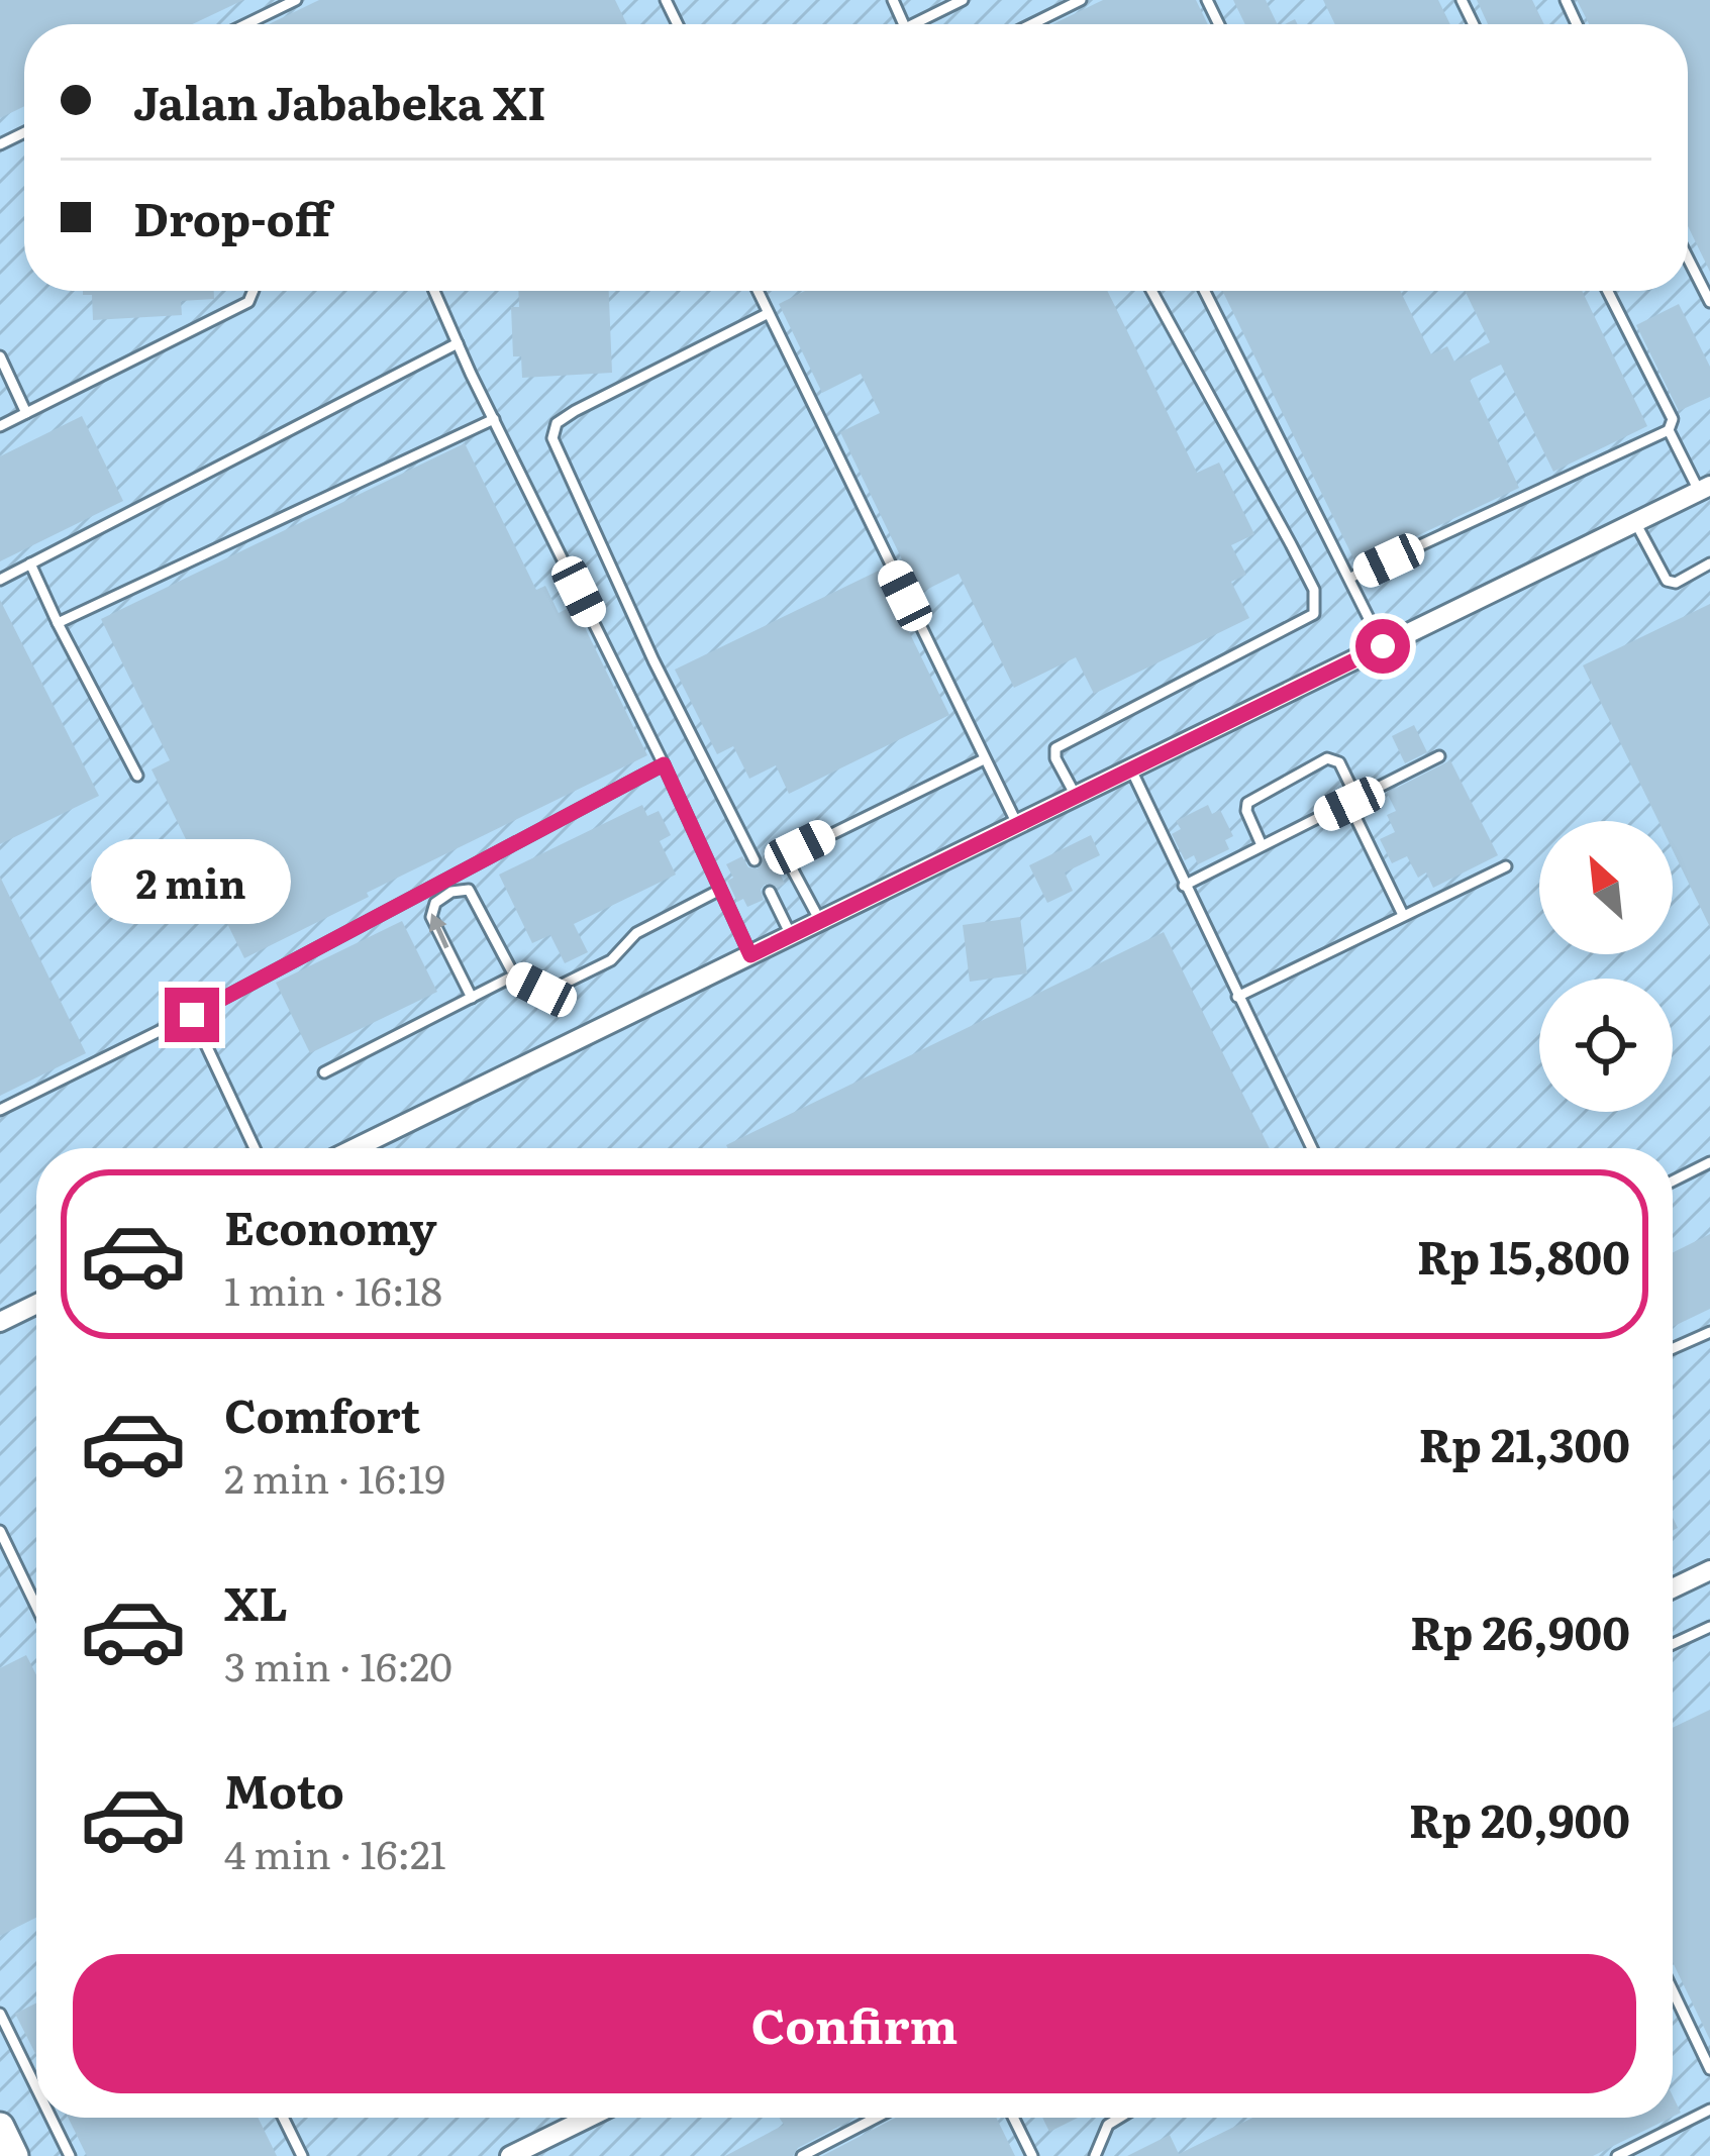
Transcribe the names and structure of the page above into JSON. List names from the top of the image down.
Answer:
{
  "north": "top left",
  "page": {
    "banner": ["Jalan Jababeka XI", "Drop-off"],
    "bubble": "2 min",
    "list": [
      {
        "name": "Economy",
        "note": "1 min · 16:18",
        "value": "Rp 15,800"
      },
      {
        "name": "Comfort",
        "note": "2 min · 16:19",
        "value": "Rp 21,300"
      },
      {
        "name": "XL",
        "note": "3 min · 16:20",
        "value": "Rp 26,900"
      },
      {
        "name": "Moto",
        "note": "4 min · 16:21",
        "value": "Rp 20,900"
      }
    ],
    "buttons": "Confirm"
  }
}
